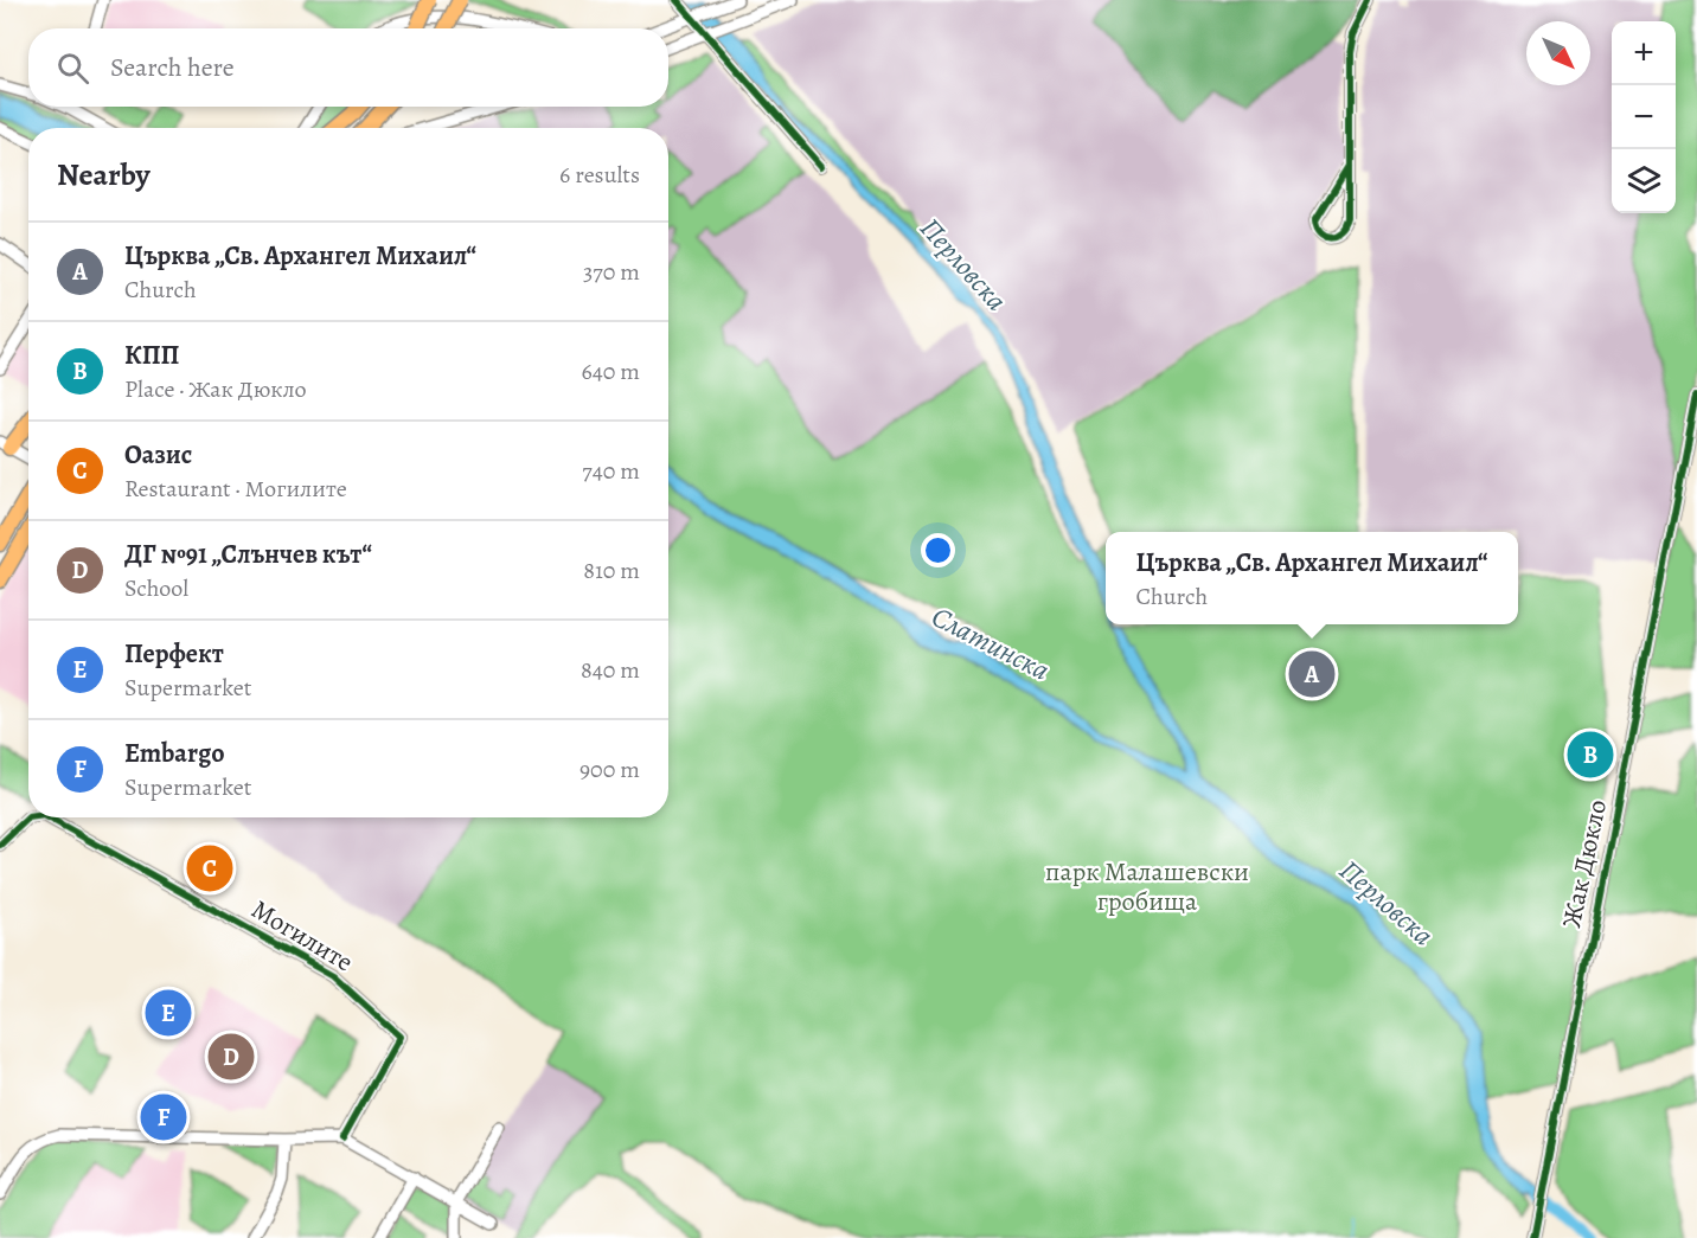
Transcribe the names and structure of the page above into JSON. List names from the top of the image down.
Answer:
{
  "streets": {
    "street": ["Жак Дюкло", "Могилите"]
  },
  "water": ["Перловска", "Слатинска"],
  "parks": ["парк Малашевски гробища"],
  "north": "bottom right",
  "page": {
    "map_buttons": ["+", "−"],
    "search": "Search here",
    "heading": ["Nearby", "6 results"],
    "list": [
      {
        "mark": "A",
        "name": "Църква „Св. Архангел Михаил“",
        "note": "Church",
        "value": "370 m"
      },
      {
        "mark": "B",
        "name": "КПП",
        "note": "Place · Жак Дюкло",
        "value": "640 m"
      },
      {
        "mark": "C",
        "name": "Оазис",
        "note": "Restaurant · Могилите",
        "value": "740 m"
      },
      {
        "mark": "D",
        "name": "ДГ №91 „Слънчев кът“",
        "note": "School",
        "value": "810 m"
      },
      {
        "mark": "E",
        "name": "Перфект",
        "note": "Supermarket",
        "value": "840 m"
      },
      {
        "mark": "F",
        "name": "Embargo",
        "note": "Supermarket",
        "value": "900 m"
      }
    ],
    "popup": ["Църква „Св. Архангел Михаил“", "Church"],
    "pins": [
      "A",
      "B",
      "C",
      "E",
      "D",
      "F"
    ]
  }
}
